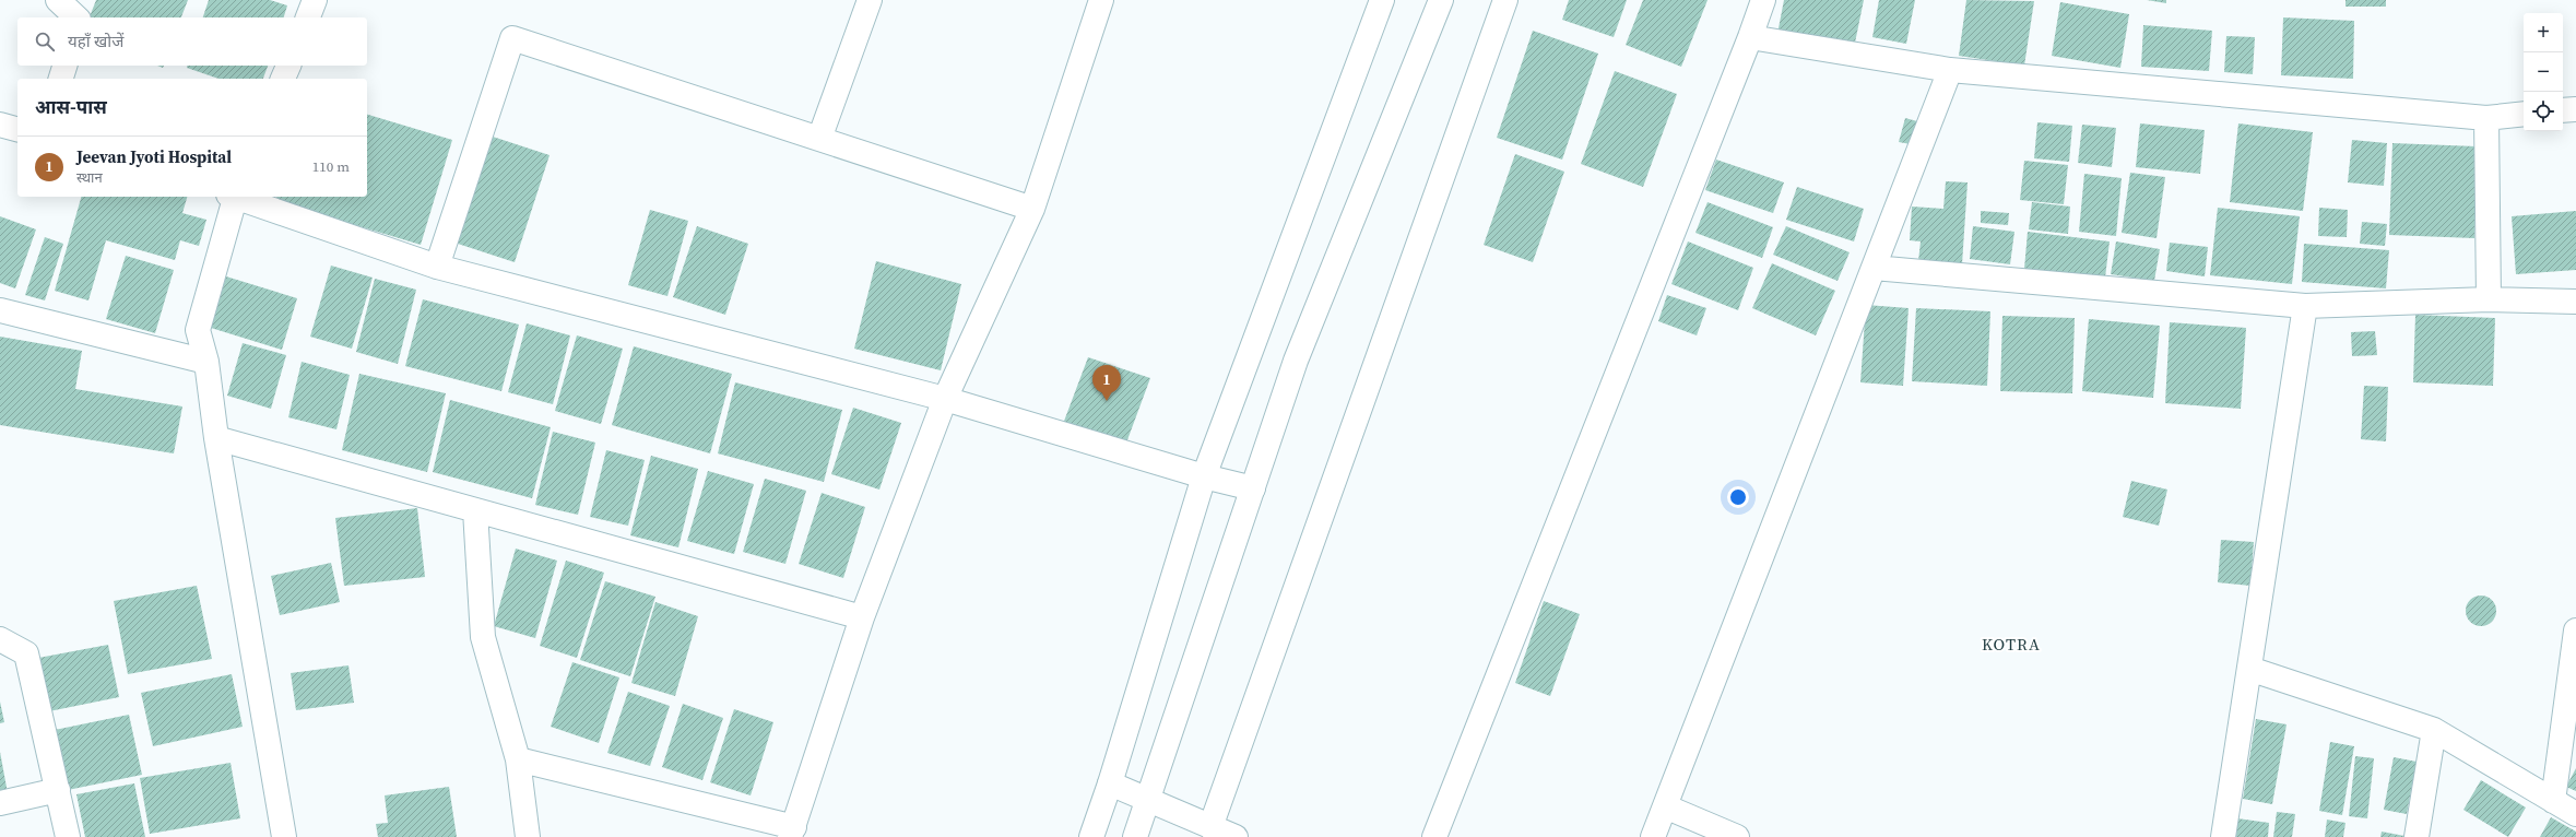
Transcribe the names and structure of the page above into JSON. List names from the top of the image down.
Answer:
{
  "districts": ["KOTRA"],
  "page": {
    "map_buttons": ["+", "−"],
    "search": "यहाँ खोजें",
    "heading": "आस-पास",
    "list": [
      {
        "mark": "1",
        "name": "Jeevan Jyoti Hospital",
        "note": "स्थान",
        "value": "110 m"
      }
    ],
    "pins": "1"
  }
}
